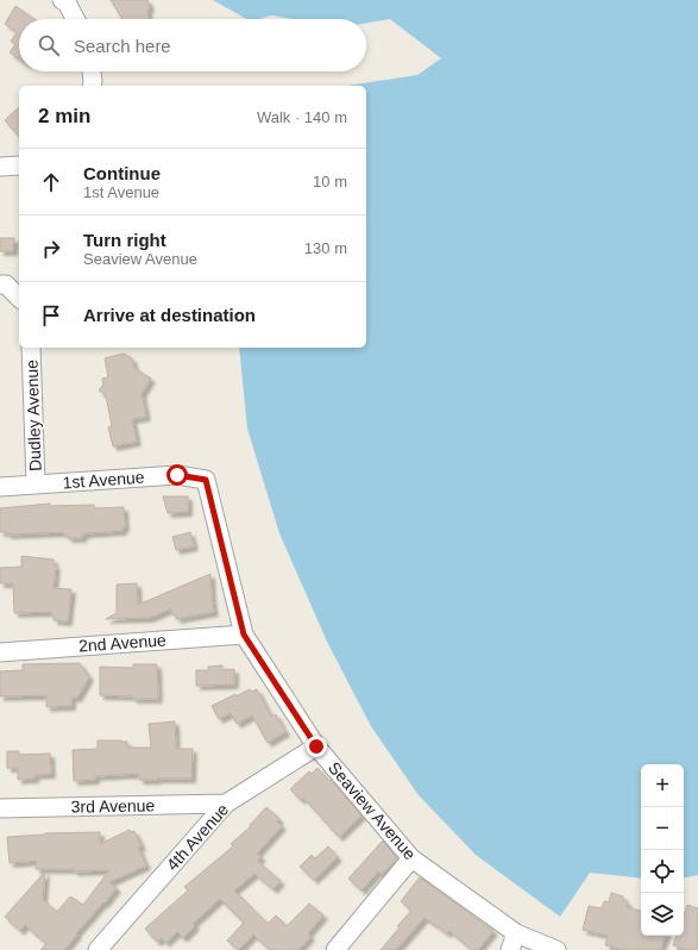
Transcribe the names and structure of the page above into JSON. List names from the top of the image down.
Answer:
{
  "streets": {
    "street": [
      "Dudley Avenue",
      "1st Avenue",
      "2nd Avenue",
      "3rd Avenue",
      "Seaview Avenue",
      "4th Avenue"
    ]
  },
  "crossings": [
    ["Dudley Avenue", "1st Avenue"],
    ["1st Avenue", "Seaview Avenue"],
    ["2nd Avenue", "Seaview Avenue"],
    ["3rd Avenue", "4th Avenue"],
    ["Seaview Avenue", "4th Avenue"]
  ],
  "page": {
    "search": "Search here",
    "heading": ["2 min", "Walk · 140 m"],
    "list": [
      ["Continue", "1st Avenue", "10 m"],
      ["Turn right", "Seaview Avenue", "130 m"],
      "Arrive at destination"
    ],
    "map_buttons": ["+", "−"]
  }
}
